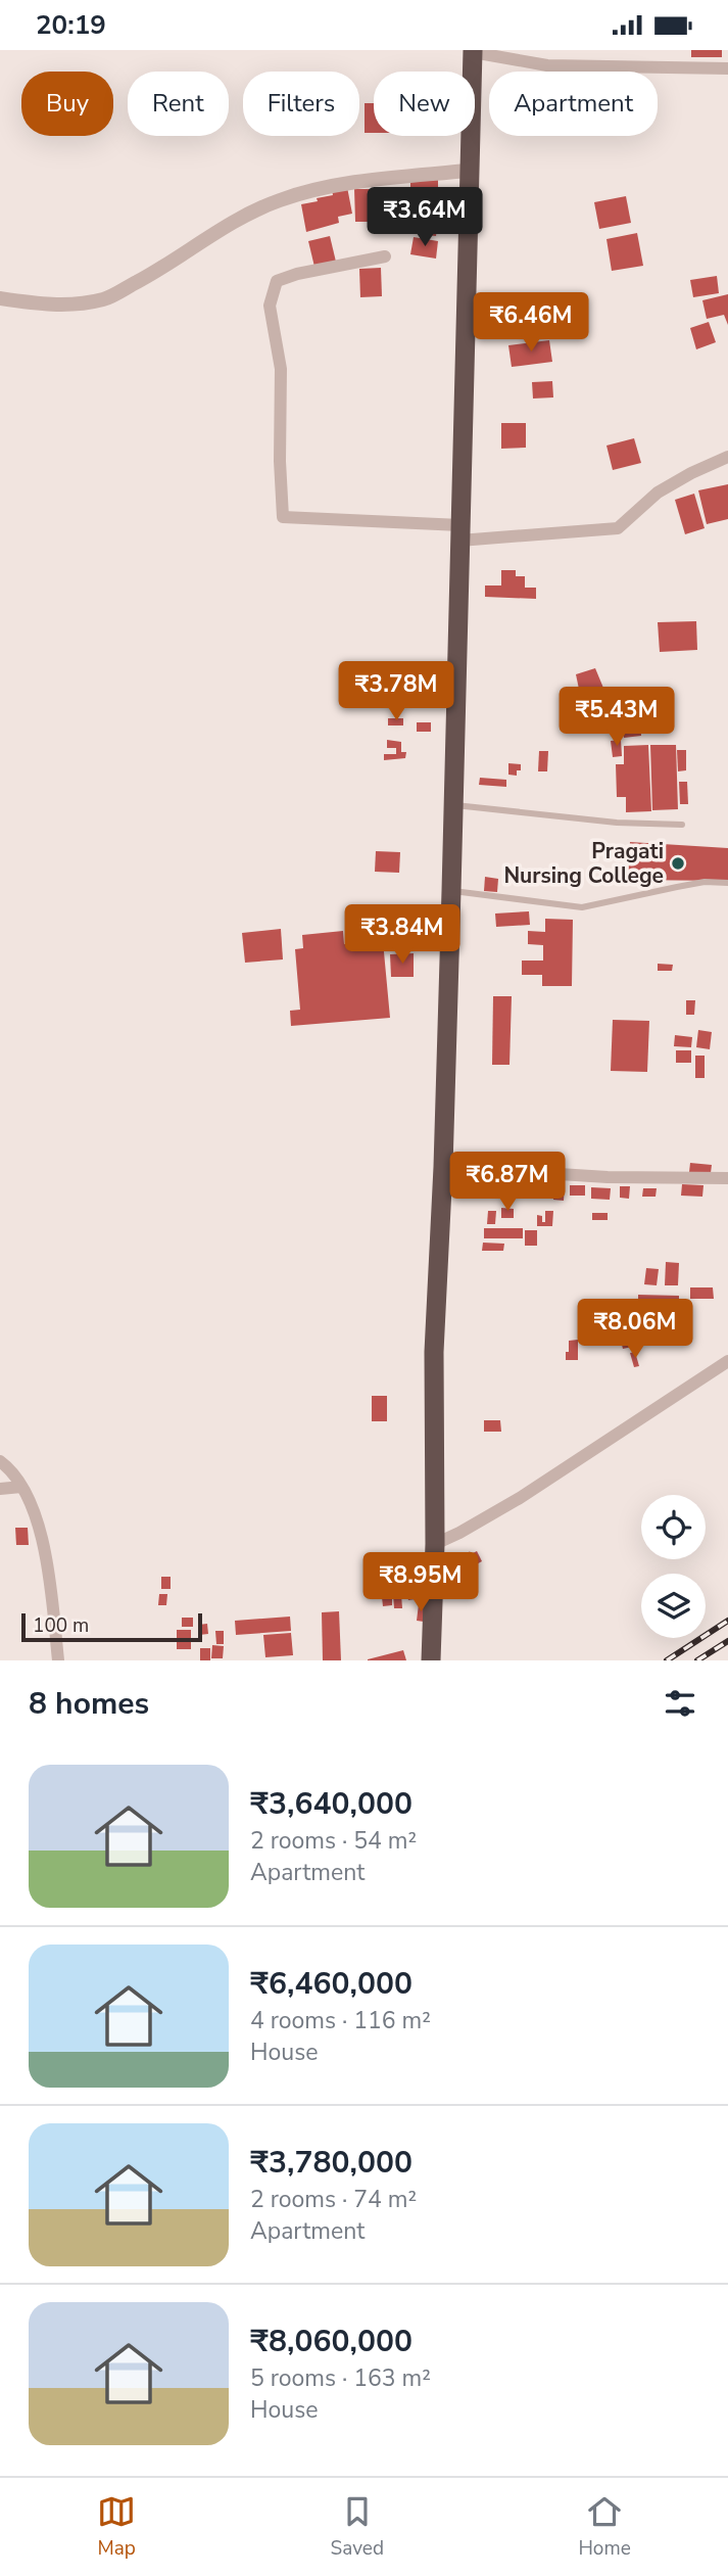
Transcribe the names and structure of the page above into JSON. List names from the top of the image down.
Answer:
{
  "places": ["Pragati Nursing College"],
  "scale_bar": "100 m",
  "page": {
    "status": "20:19",
    "chip": [
      "Buy",
      "Rent",
      "Filters",
      "New",
      "Apartment"
    ],
    "price": [
      "₹3.64M",
      "₹6.46M",
      "₹3.78M",
      "₹5.43M",
      "₹3.84M",
      "₹6.87M",
      "₹8.06M",
      "₹8.95M"
    ],
    "scale": "100 m",
    "heading": "8 homes",
    "list": [
      {
        "name": "₹3,640,000",
        "note": "2 rooms · 54 m² · Apartment"
      },
      {
        "name": "₹6,460,000",
        "note": "4 rooms · 116 m² · House"
      },
      {
        "name": "₹3,780,000",
        "note": "2 rooms · 74 m² · Apartment"
      },
      {
        "name": "₹8,060,000",
        "note": "5 rooms · 163 m² · House"
      }
    ],
    "tabs": ["Map", "Saved", "Home"]
  }
}
